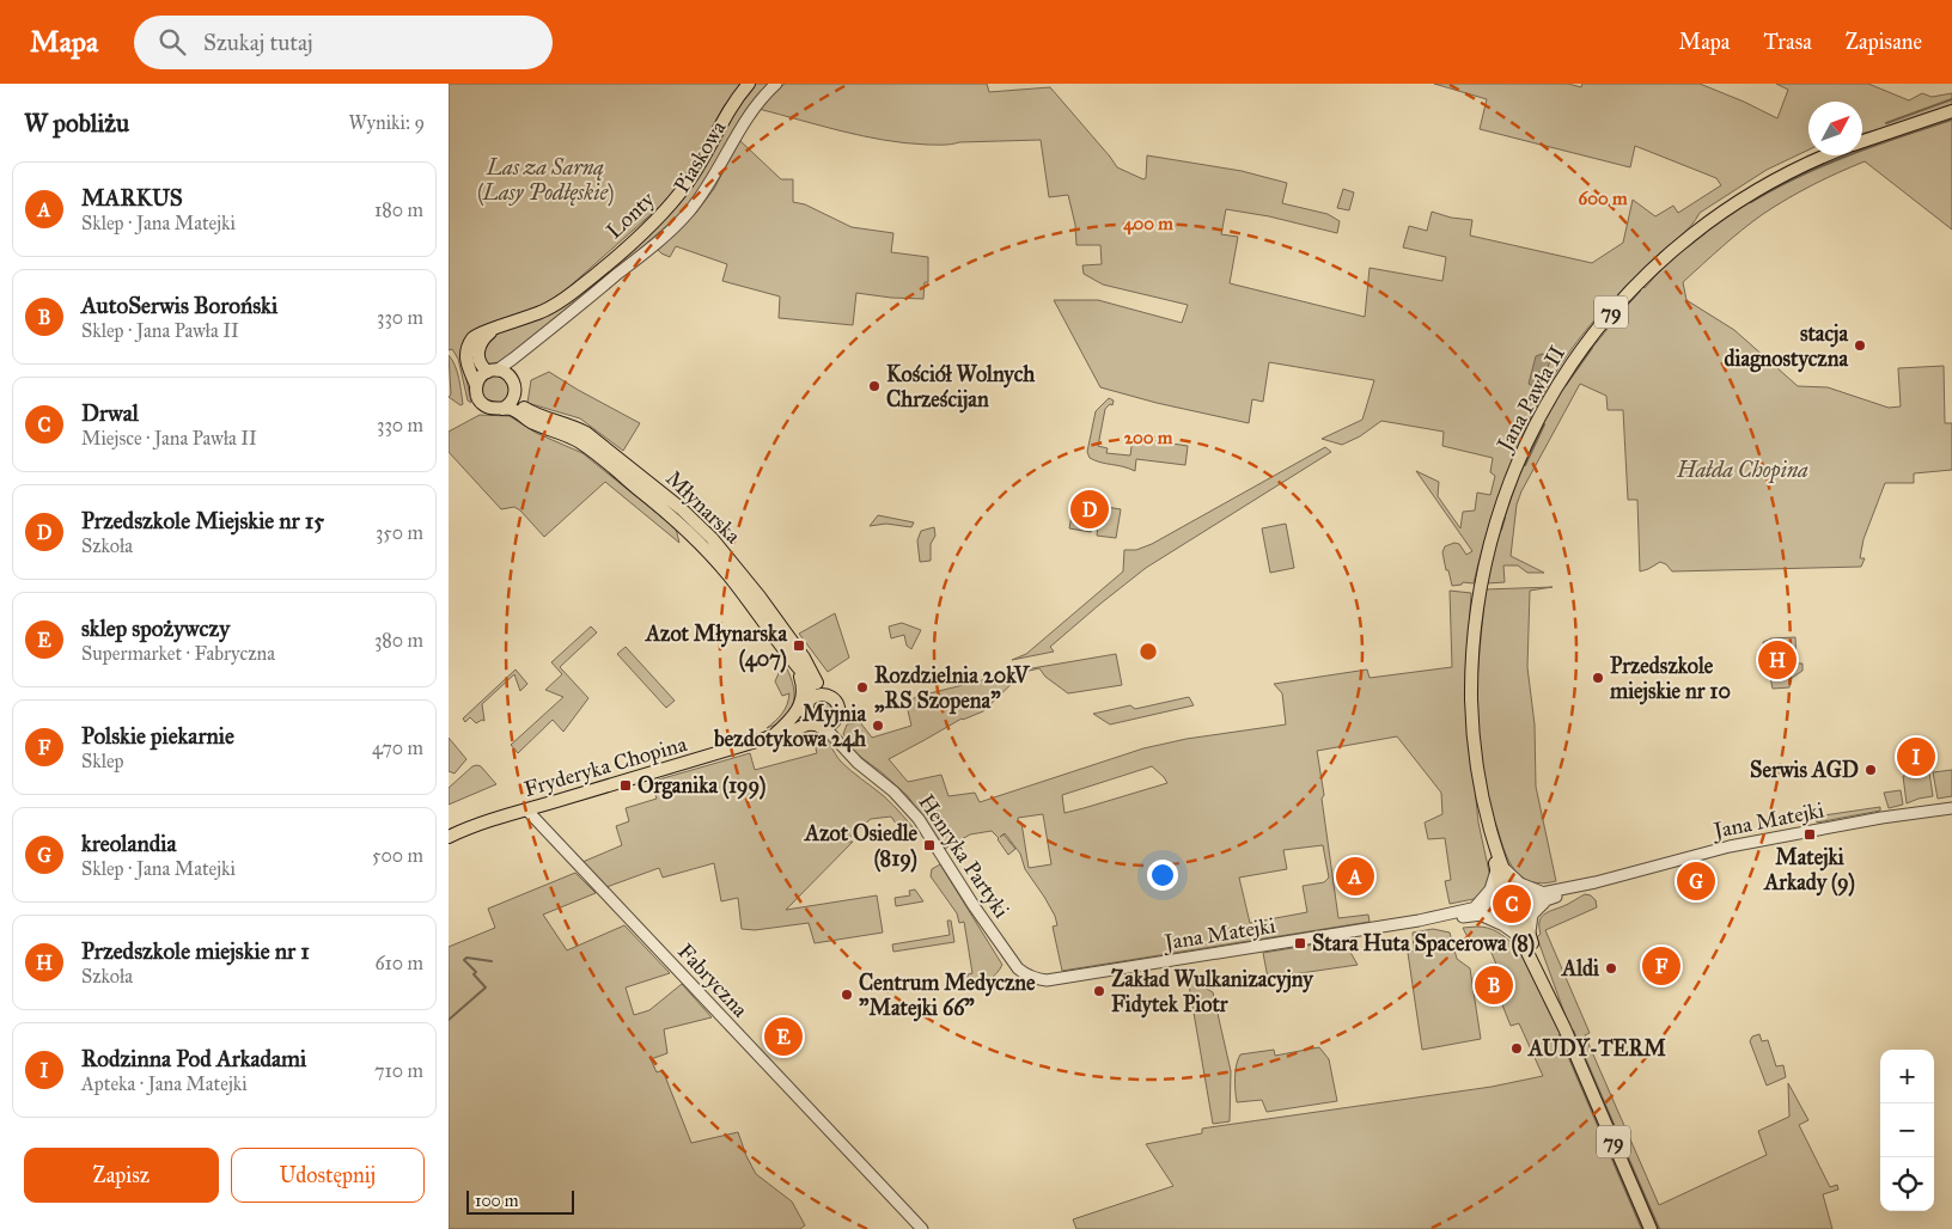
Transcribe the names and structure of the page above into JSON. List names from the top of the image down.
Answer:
{
  "streets": {
    "main road": [
      "Lonty",
      "79",
      "Jana Pawła II",
      "Młynarska",
      "Fryderyka Chopina"
    ],
    "street": [
      "Piaskowa",
      "Jana Matejki",
      "Henryka Partyki",
      "Fabryczna"
    ]
  },
  "crossings": [
    ["Piaskowa", "Lonty"],
    ["Piaskowa", "Młynarska"],
    ["Lonty", "Młynarska"],
    ["Jana Pawła II", "Jana Matejki"],
    ["Młynarska", "Fryderyka Chopina"],
    ["Fryderyka Chopina", "Fabryczna"],
    ["Jana Matejki", "Henryka Partyki"]
  ],
  "parks": ["Las za Sarną (Lasy Podłęskie)", "Hałda Chopina"],
  "places": {
    "other": [
      "stacja diagnostyczna",
      "Kościół Wolnych Chrześcijan",
      "Przedszkole miejskie nr 10",
      "Rozdzielnia 20kV „RS Szopena”",
      "Myjnia bezdotykowa 24h",
      "Serwis AGD",
      "Aldi",
      "Zakład Wulkanizacyjny Fidytek Piotr",
      "Centrum Medyczne \"Matejki 66\"",
      "AUDY-TERM"
    ],
    "transit": [
      "Azot Młynarska (407)",
      "Organika (199)",
      "Matejki Arkady (9)",
      "Azot Osiedle (819)",
      "Stara Huta Spacerowa (8)"
    ]
  },
  "scale_bar": "100 m",
  "north": "top right",
  "page": {
    "header": "Mapa",
    "search": "Szukaj tutaj",
    "nav": ["Mapa", "Trasa", "Zapisane"],
    "heading": ["W pobliżu", "Wyniki: 9"],
    "list": [
      {
        "mark": "A",
        "name": "MARKUS",
        "note": "Sklep · Jana Matejki",
        "value": "180 m"
      },
      {
        "mark": "B",
        "name": "AutoSerwis Boroński",
        "note": "Sklep · Jana Pawła II",
        "value": "330 m"
      },
      {
        "mark": "C",
        "name": "Drwal",
        "note": "Miejsce · Jana Pawła II",
        "value": "330 m"
      },
      {
        "mark": "D",
        "name": "Przedszkole Miejskie nr 15",
        "note": "Szkoła",
        "value": "350 m"
      },
      {
        "mark": "E",
        "name": "sklep spożywczy",
        "note": "Supermarket · Fabryczna",
        "value": "380 m"
      },
      {
        "mark": "F",
        "name": "Polskie piekarnie",
        "note": "Sklep",
        "value": "470 m"
      },
      {
        "mark": "G",
        "name": "kreolandia",
        "note": "Sklep · Jana Matejki",
        "value": "500 m"
      },
      {
        "mark": "H",
        "name": "Przedszkole miejskie nr 1",
        "note": "Szkoła",
        "value": "610 m"
      },
      {
        "mark": "I",
        "name": "Rodzinna Pod Arkadami",
        "note": "Apteka · Jana Matejki",
        "value": "710 m"
      }
    ],
    "pins": [
      "D",
      "H",
      "I",
      "A",
      "G",
      "C",
      "F",
      "B",
      "E"
    ],
    "map_buttons": ["+", "−"],
    "buttons": ["Zapisz", "Udostępnij"],
    "scale": "100 m"
  },
  "rings": ["600 m", "400 m", "200 m"]
}
